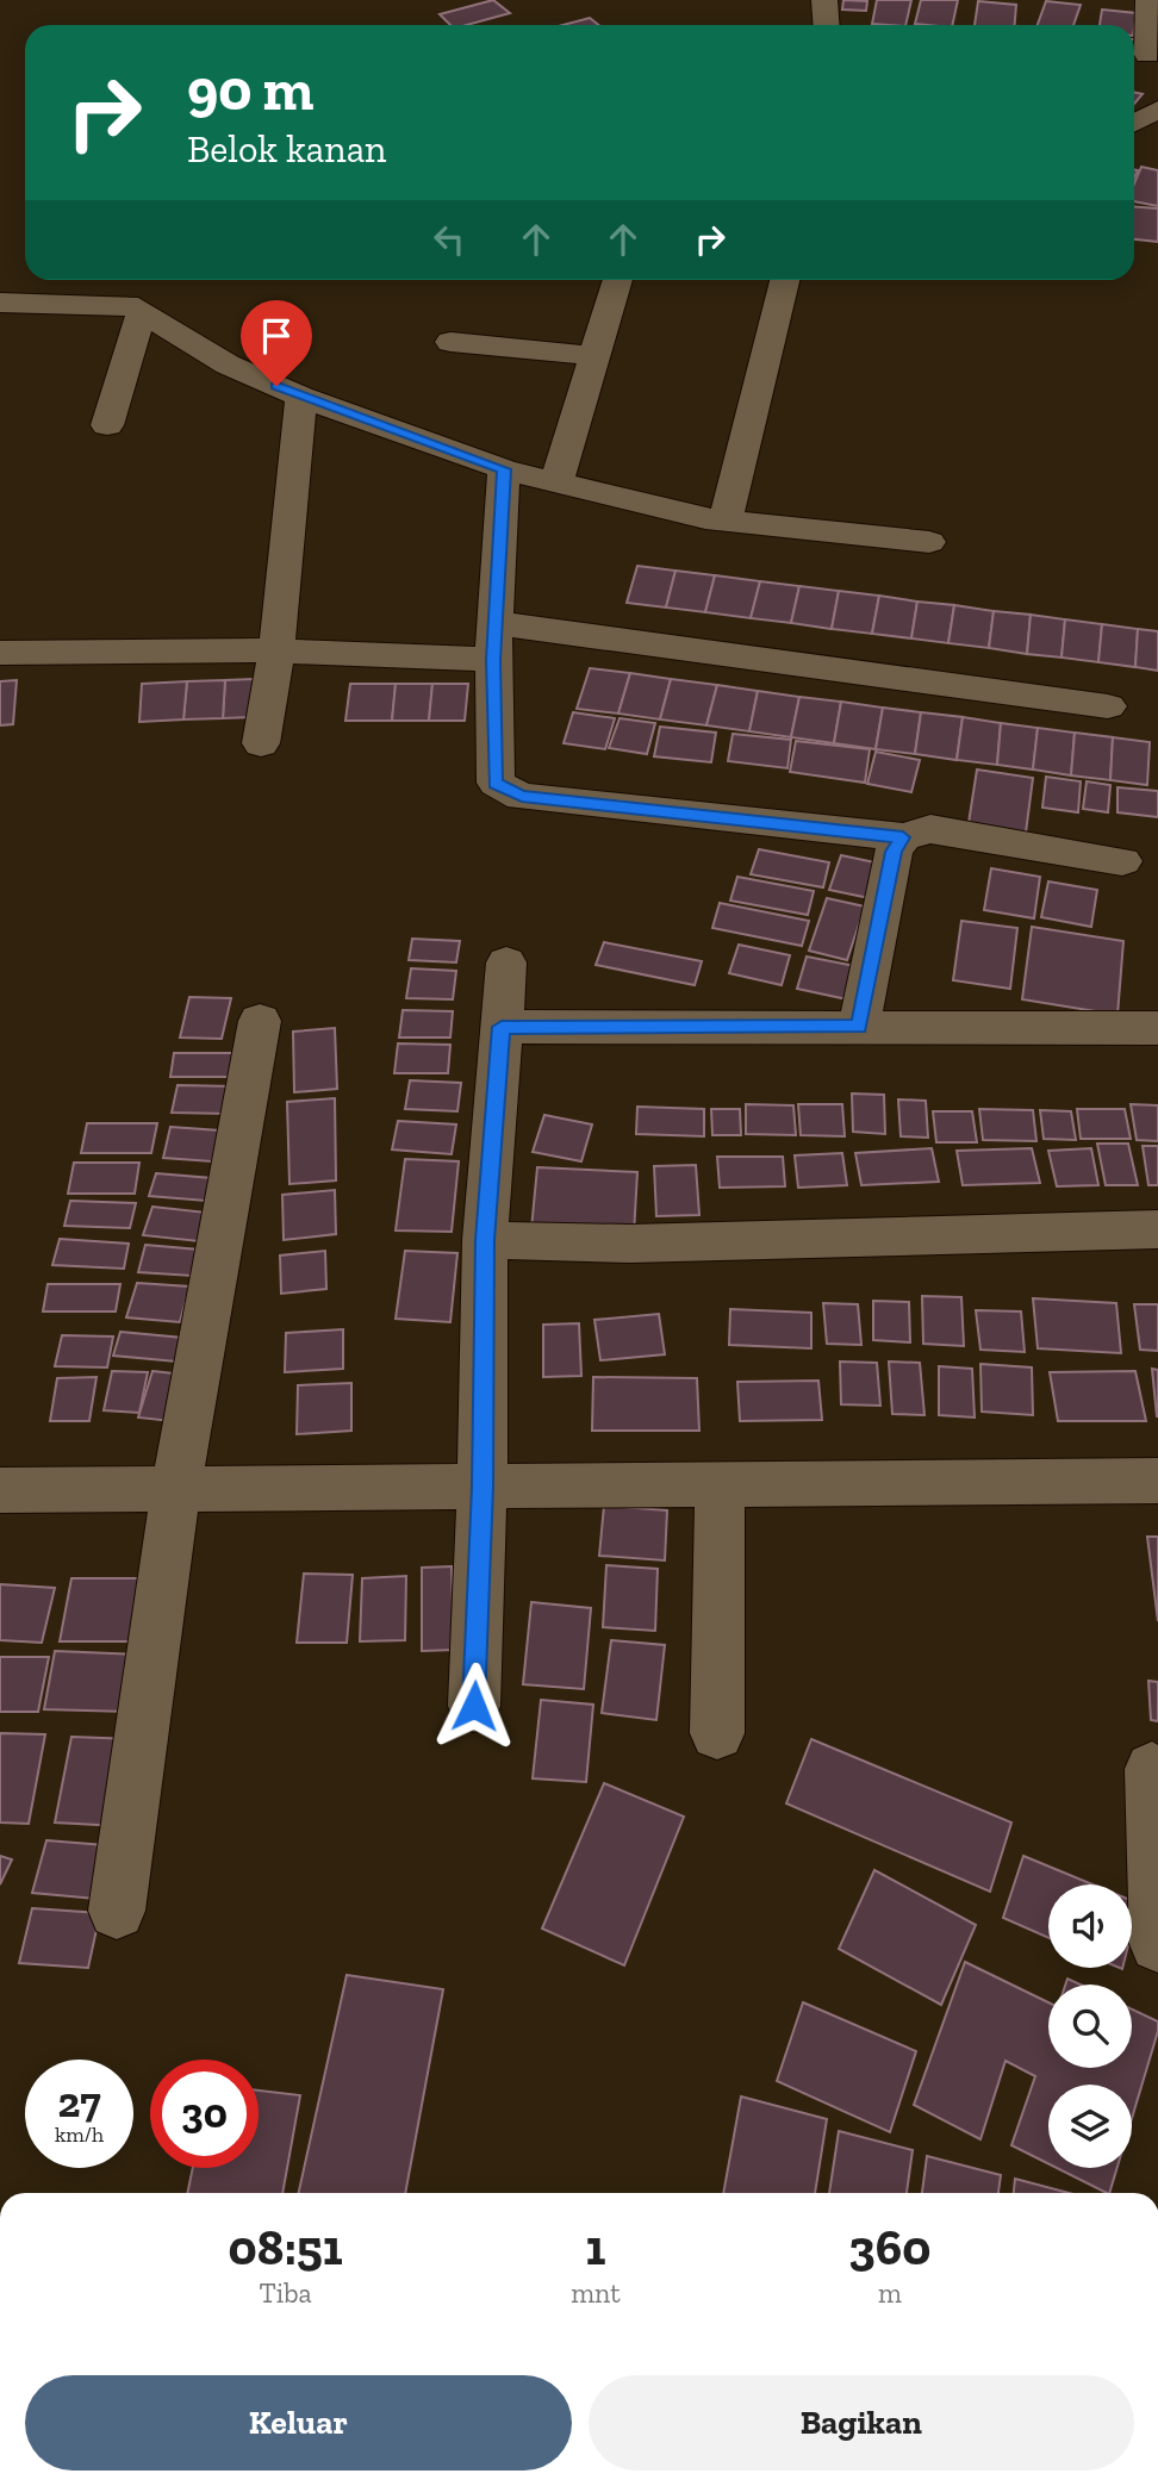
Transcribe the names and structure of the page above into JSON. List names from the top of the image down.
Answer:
{
  "page": {
    "turn": ["90 m", "Belok kanan"],
    "speed": "27 km/h",
    "limit": "30",
    "eta": [
      "08:51",
      "Tiba",
      "1",
      "mnt",
      "360",
      "m"
    ],
    "buttons": ["Keluar", "Bagikan"]
  }
}
